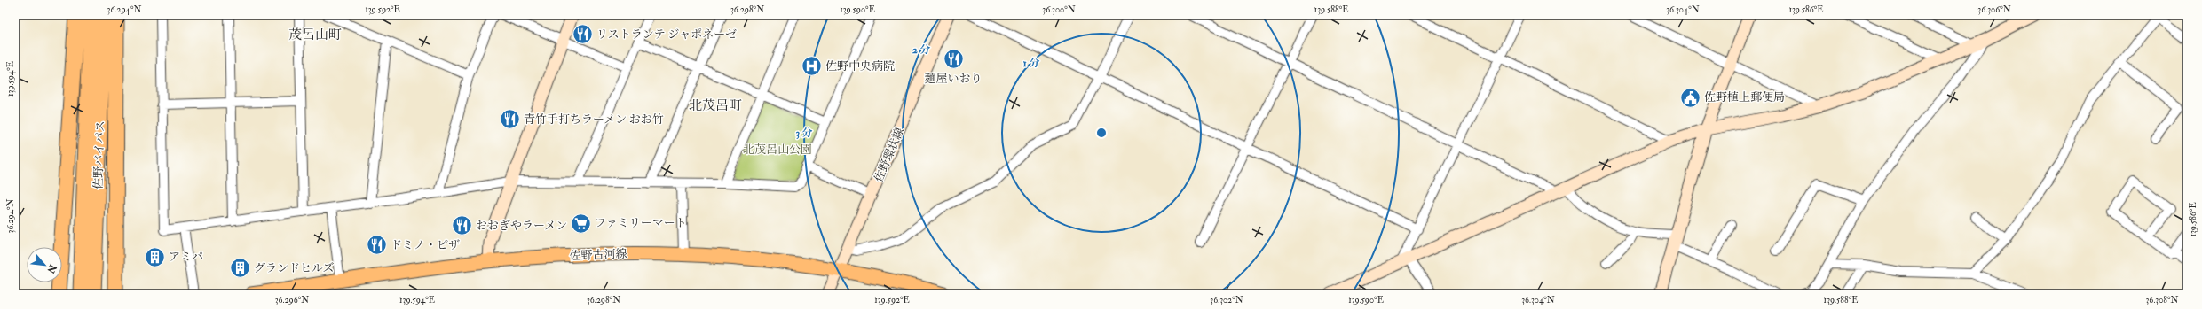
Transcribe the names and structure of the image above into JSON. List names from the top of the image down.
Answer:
{
  "streets": {
    "highway": ["佐野バイパス"],
    "main road": ["佐野古河線"],
    "street": ["佐野環状線"]
  },
  "crossings": [
    ["佐野環状線", "佐野古河線"]
  ],
  "districts": ["茂呂山町", "北茂呂町"],
  "parks": ["北茂呂山公園"],
  "places": {
    "restaurant": [
      "リストランテ ジャポネーゼ",
      "麺屋いおり",
      "青竹手打ちラーメン おお竹",
      "おおぎやラーメン",
      "ドミノ・ピザ"
    ],
    "hospital": ["佐野中央病院"],
    "public building": ["佐野植上郵便局"],
    "supermarket": ["ファミリーマート"],
    "building": ["アミパ", "グランドヒルズ"]
  },
  "north": "bottom right",
  "coordinates": [
    "36.294°N",
    "139.592°E",
    "36.298°N",
    "139.590°E",
    "36.300°N",
    "139.588°E",
    "36.304°N",
    "139.586°E",
    "36.306°N",
    "139.594°E",
    "36.296°N",
    "36.302°N",
    "36.308°N"
  ],
  "rings": ["2 分", "1 分", "3 分"]
}
